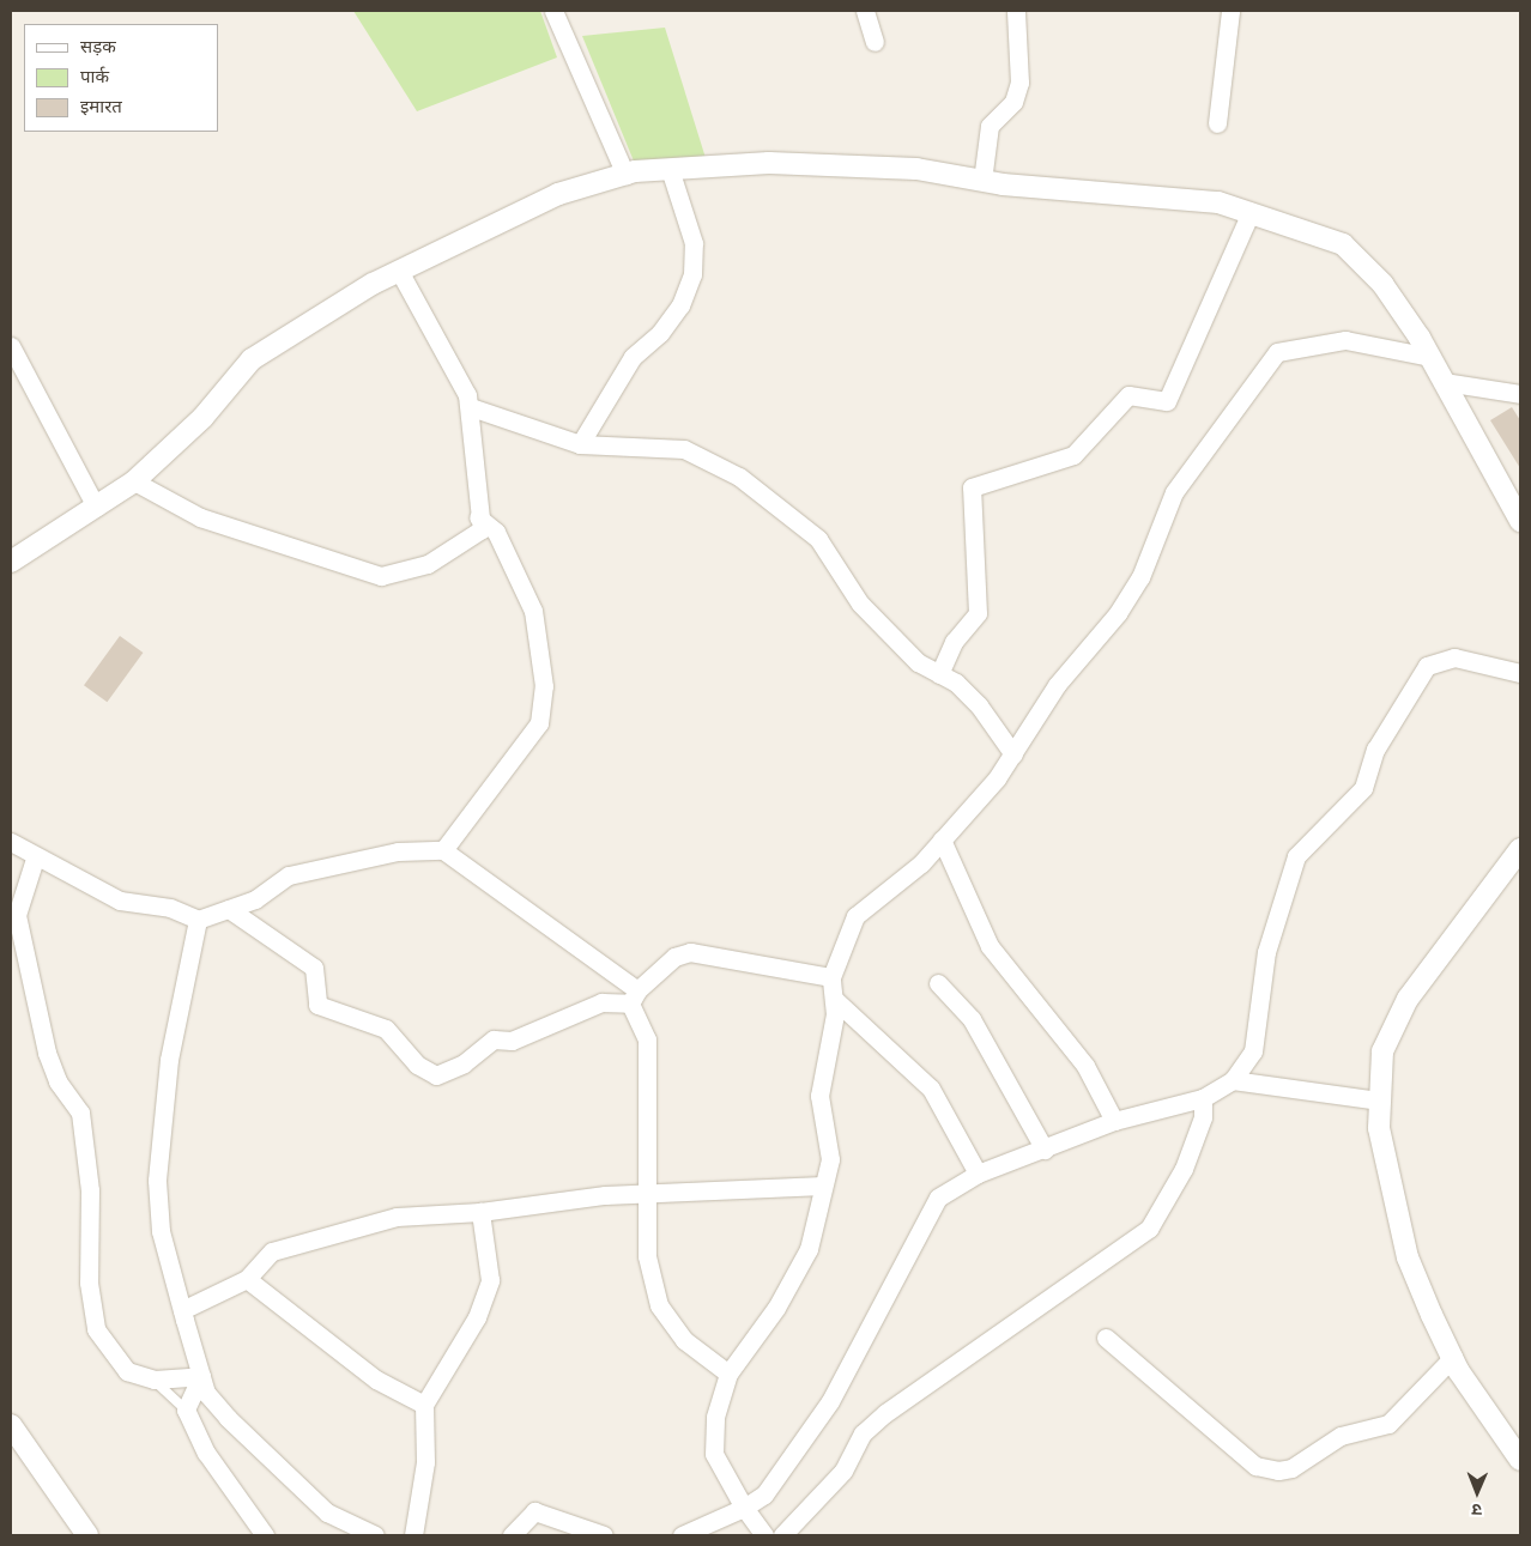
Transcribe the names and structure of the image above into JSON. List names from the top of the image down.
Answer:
{
  "legend": ["सड़क", "पार्क", "इमारत"],
  "north": "bottom"
}
